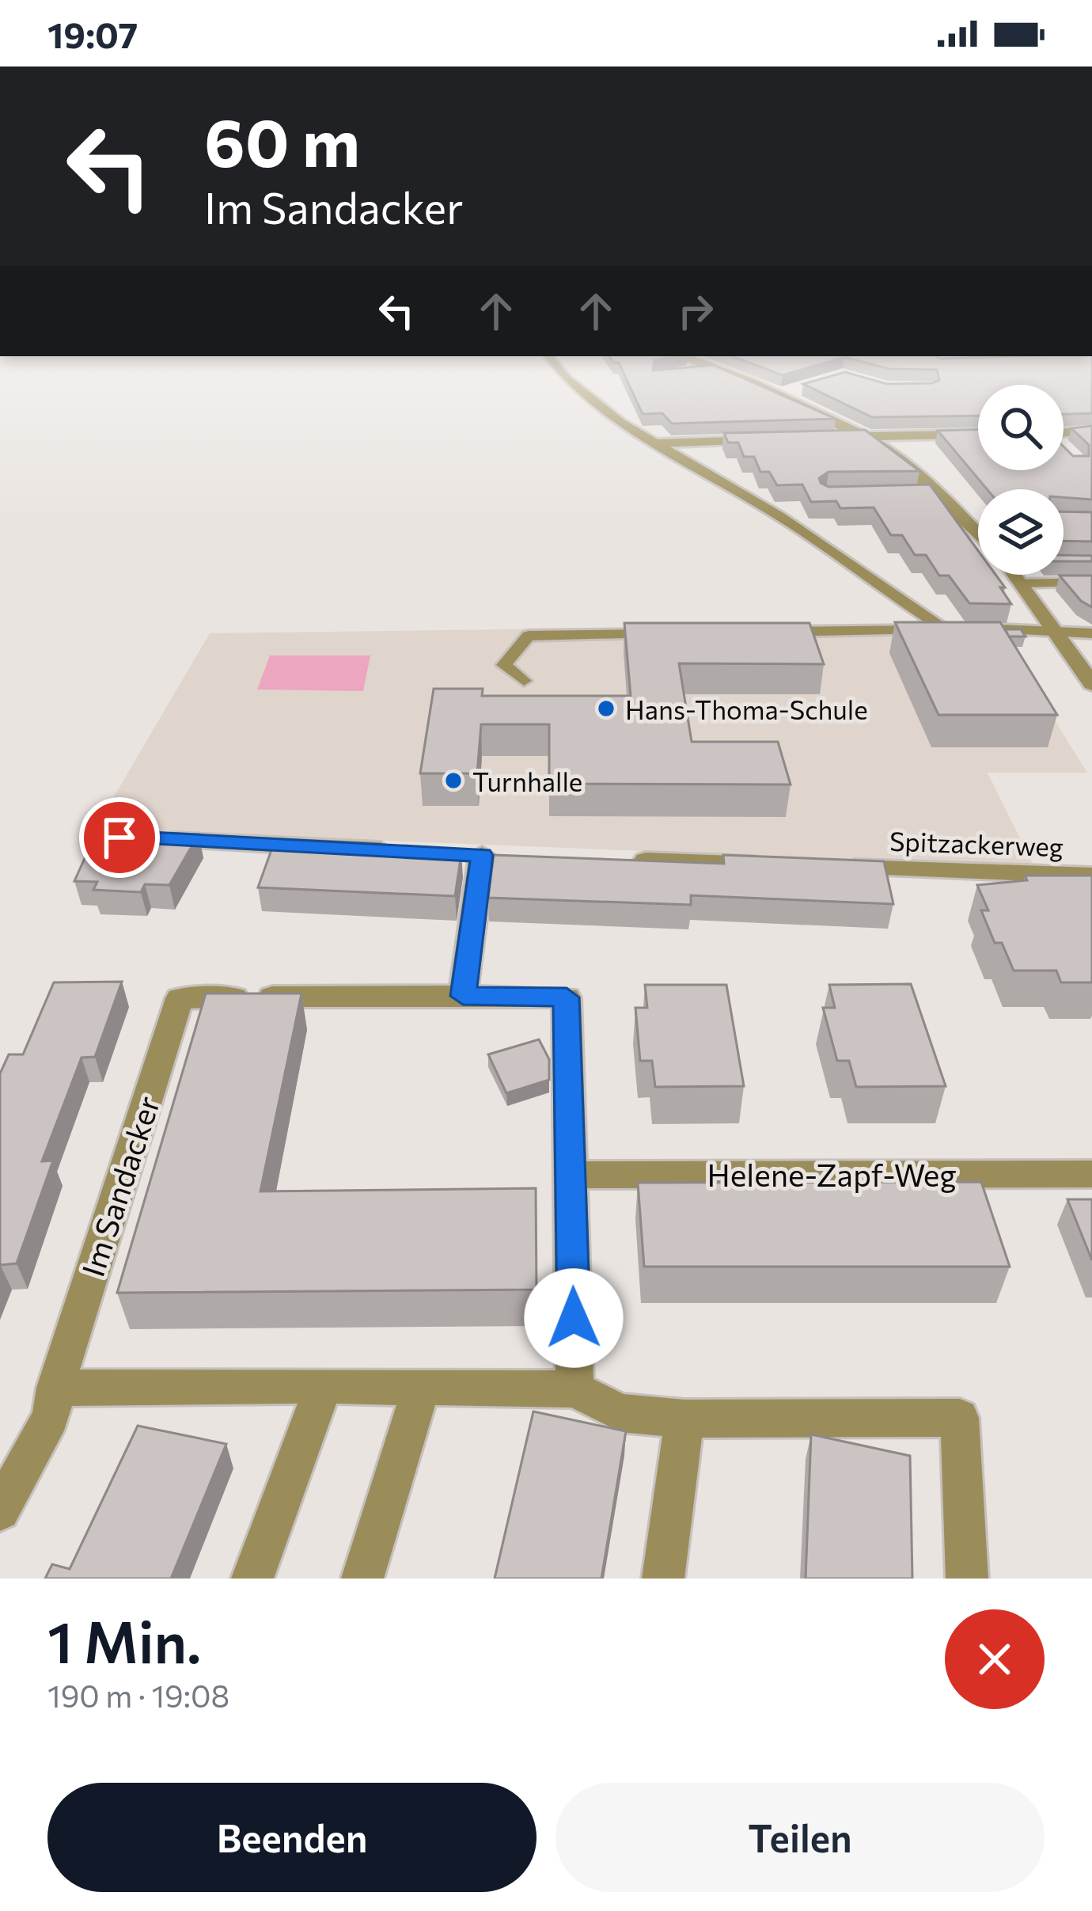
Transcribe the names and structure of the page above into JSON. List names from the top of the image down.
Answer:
{
  "streets": {
    "street": ["Spitzackerweg", "Helene-Zapf-Weg", "Im Sandacker"]
  },
  "crossings": [
    ["Helene-Zapf-Weg", "Im Sandacker"]
  ],
  "places": ["Hans-Thoma-Schule", "Turnhalle"],
  "page": {
    "status": "19:07",
    "turn": ["60 m", "Im Sandacker"],
    "heading": ["1 Min.", "190 m · 19:08"],
    "buttons": ["Beenden", "Teilen"]
  }
}
